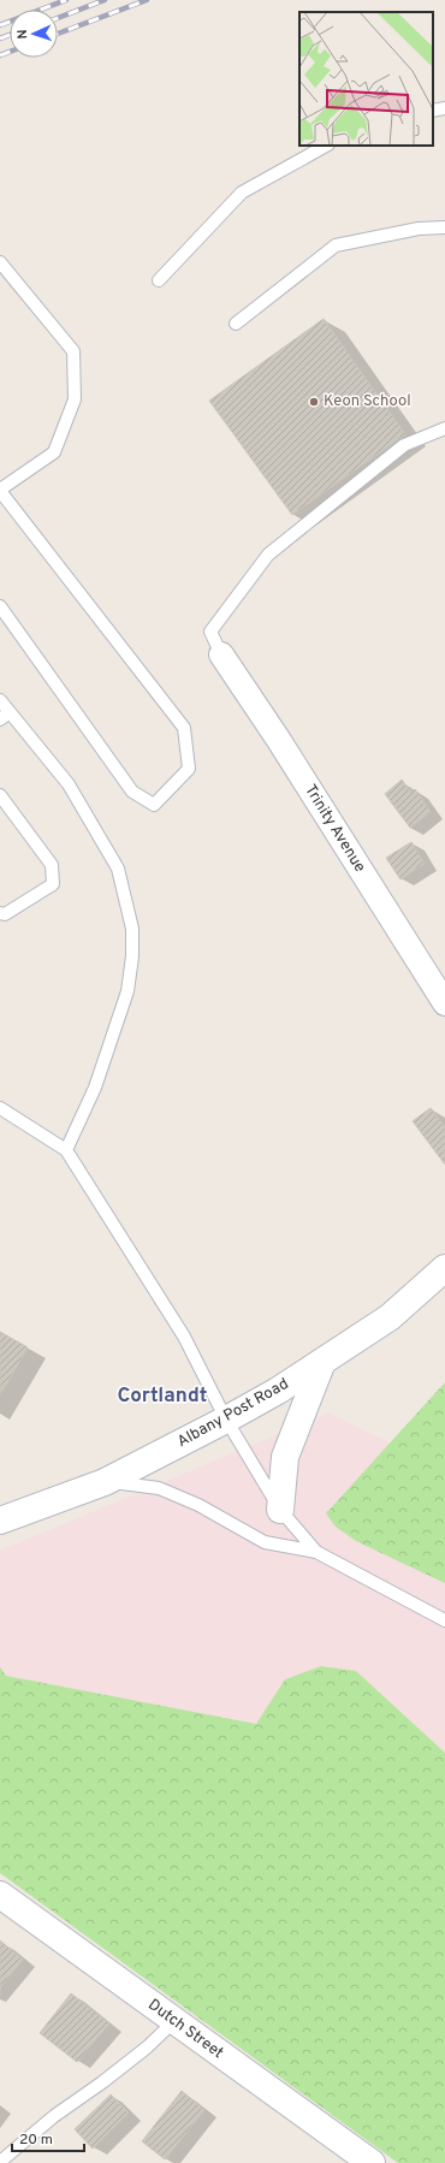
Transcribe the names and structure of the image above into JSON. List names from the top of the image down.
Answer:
{
  "streets": {
    "main road": ["Albany Post Road", "Dutch Street"],
    "street": ["Trinity Avenue"]
  },
  "districts": ["Cortlandt"],
  "places": ["Keon School"],
  "scale_bar": "20 m",
  "north": "left"
}
